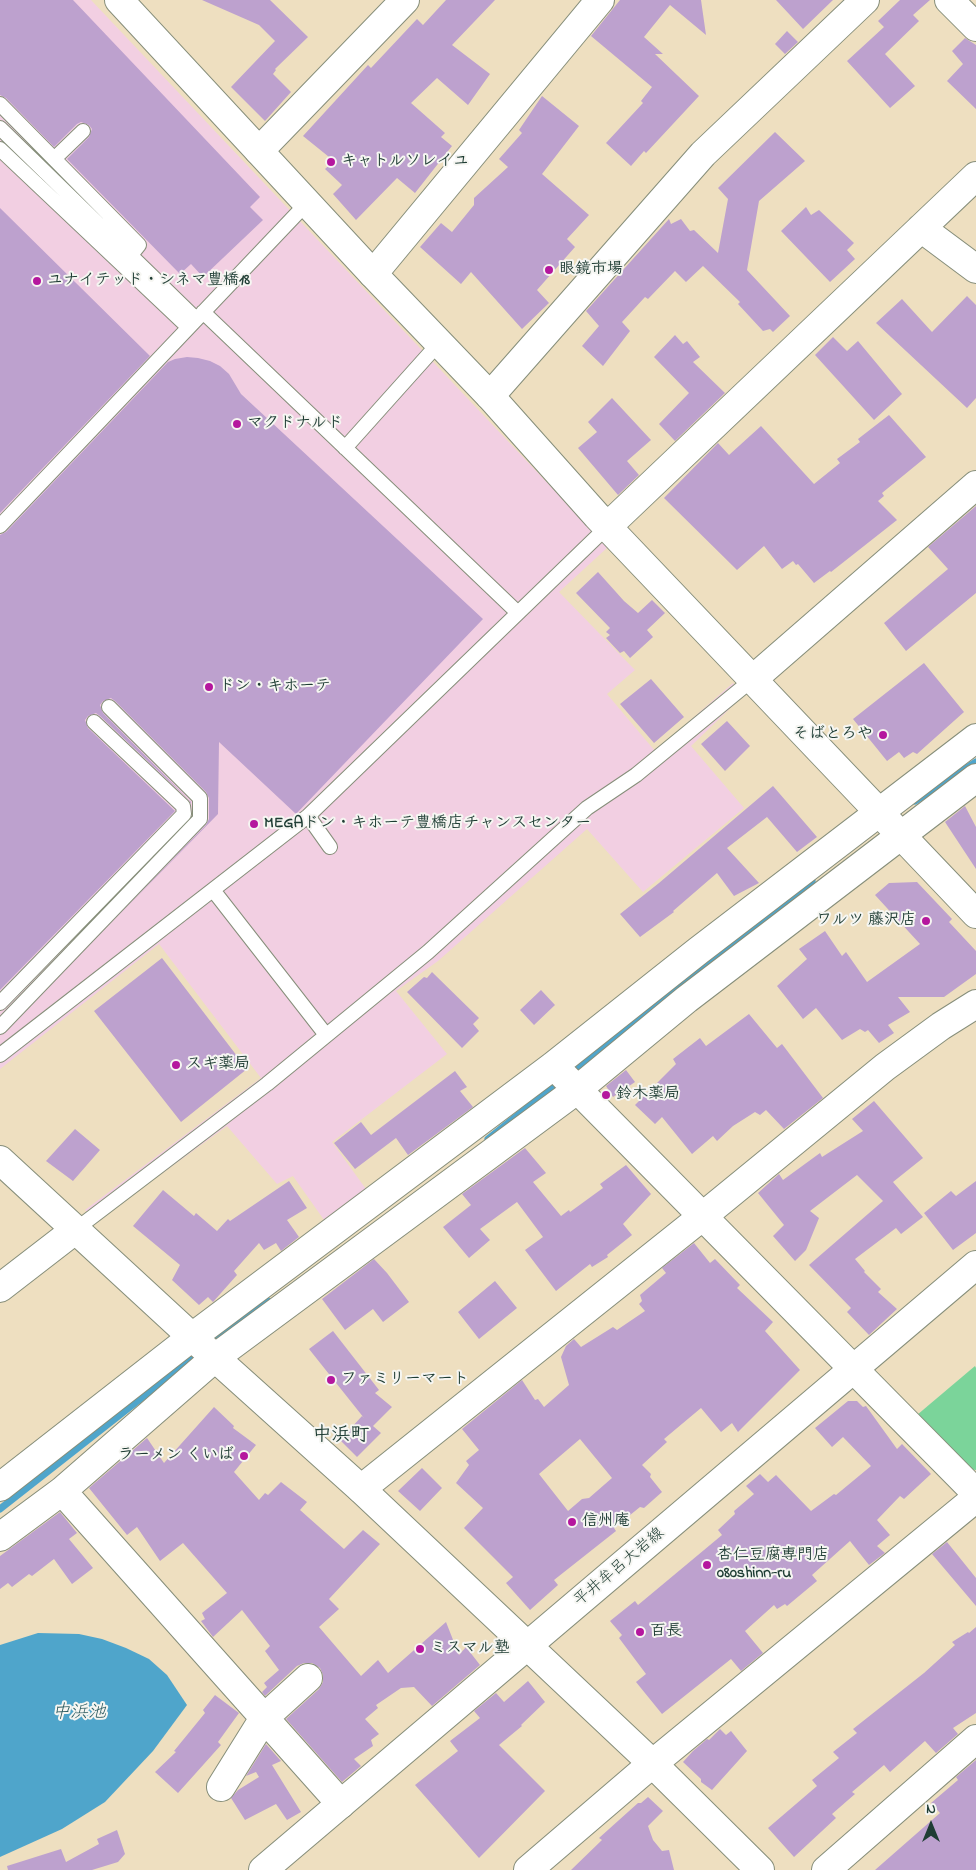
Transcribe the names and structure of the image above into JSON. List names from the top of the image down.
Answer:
{
  "streets": {
    "street": ["平井牟呂大岩線"]
  },
  "districts": ["中浜町"],
  "water": ["中浜池"],
  "places": [
    "キャトルソレイユ",
    "眼鏡市場",
    "ユナイテッド・シネマ豊橋18",
    "マクドナルド",
    "ドン・キホーテ",
    "そばとろや",
    "MEGAドン・キホーテ豊橋店チャンスセンター",
    "ワルツ 藤沢店",
    "スギ薬局",
    "鈴木薬局",
    "ファミリーマート",
    "ラーメン くいば",
    "信州庵",
    "杏仁豆腐専門店 080shinn-ru",
    "百長",
    "ミスマル塾"
  ],
  "north": "top"
}
